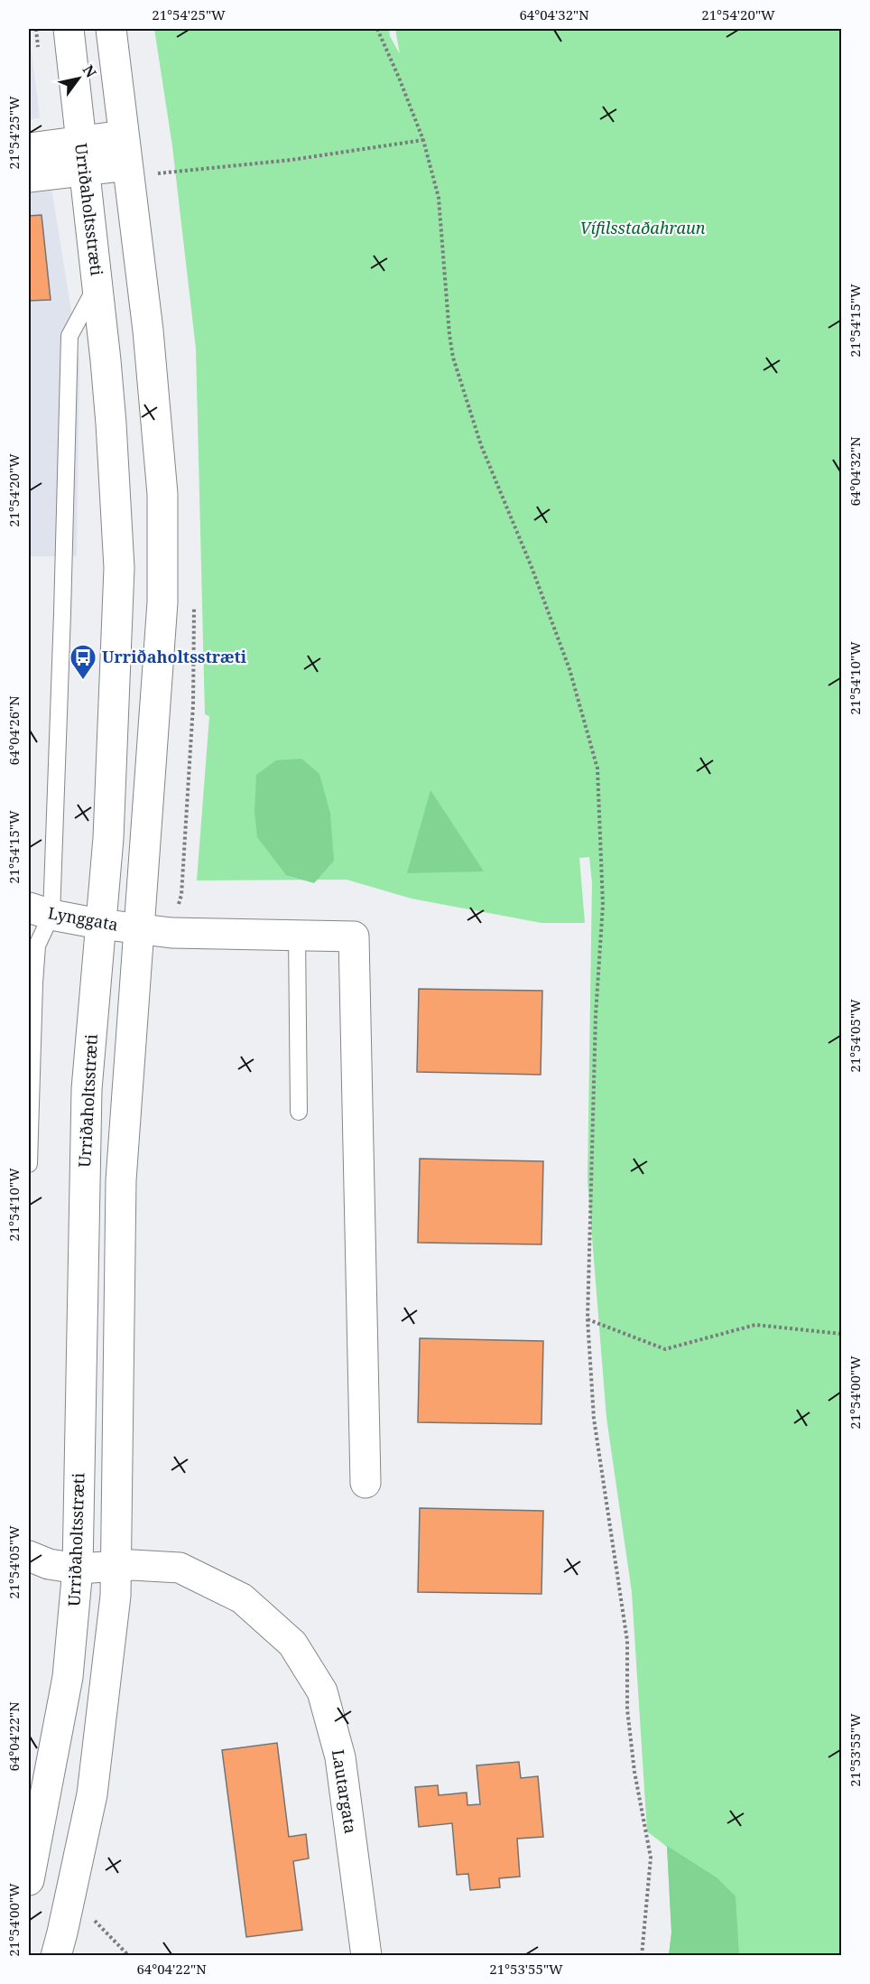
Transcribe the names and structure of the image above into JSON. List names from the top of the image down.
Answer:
{
  "streets": {
    "street": ["Urriðaholtsstræti", "Lynggata", "Lautargata"]
  },
  "crossings": [
    ["Urriðaholtsstræti", "Lynggata"],
    ["Urriðaholtsstræti", "Lautargata"]
  ],
  "parks": ["Vífilsstaðahraun"],
  "places": {
    "bus stop": ["Urriðaholtsstræti"]
  },
  "north": "top right",
  "coordinates": [
    "21°54'25\"W",
    "64°04'32\"N",
    "21°54'20\"W",
    "21°54'15\"W",
    "21°54'10\"W",
    "64°04'26\"N",
    "21°54'05\"W",
    "21°54'00\"W",
    "64°04'22\"N",
    "21°53'55\"W"
  ]
}
